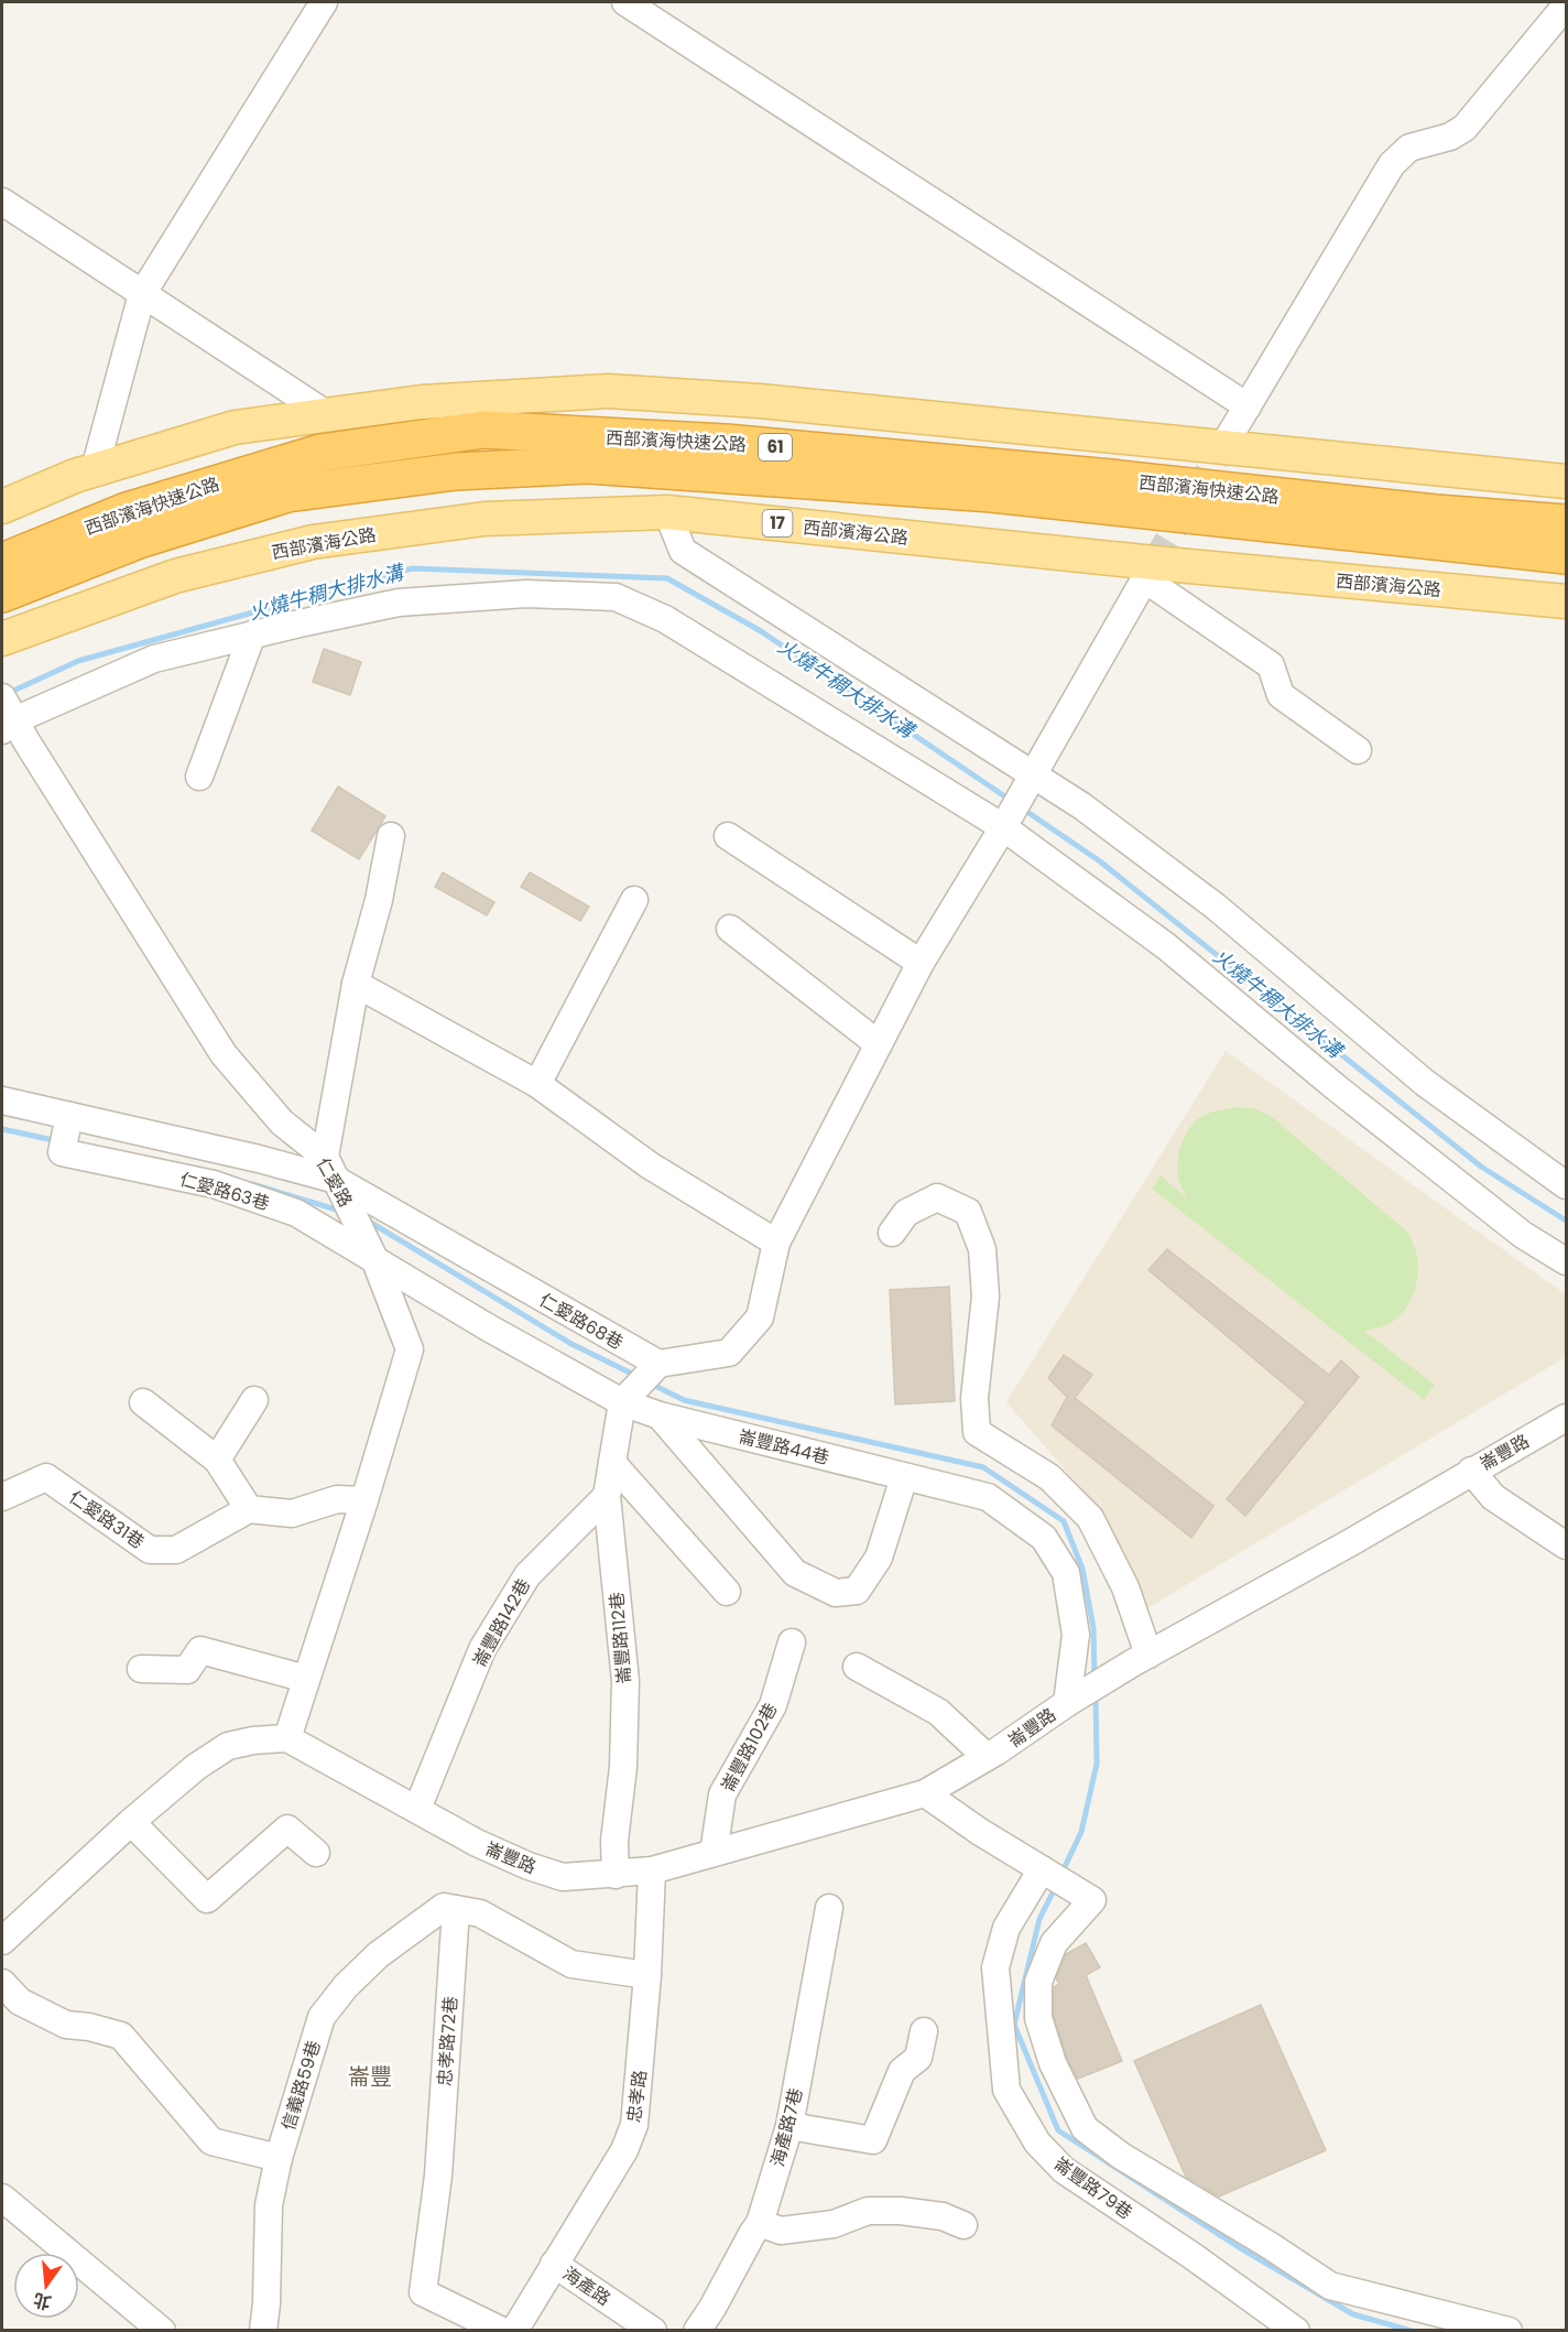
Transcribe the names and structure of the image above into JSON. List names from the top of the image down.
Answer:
{
  "streets": {
    "highway": ["西部濱海快速公路", "61"],
    "main road": ["17", "西部濱海公路"],
    "street": [
      "仁愛路",
      "仁愛路63巷",
      "仁愛路68巷",
      "崙豐路44巷",
      "崙豐路",
      "仁愛路31巷",
      "崙豐路142巷",
      "崙豐路112巷",
      "崙豐路102巷",
      "忠孝路72巷",
      "信義路59巷",
      "忠孝路",
      "海產路7巷",
      "崙豐路79巷",
      "海產路"
    ]
  },
  "crossings": [
    ["仁愛路", "仁愛路63巷"],
    ["仁愛路", "仁愛路68巷"],
    ["仁愛路", "崙豐路44巷"],
    ["仁愛路", "崙豐路"],
    ["仁愛路63巷", "仁愛路68巷"],
    ["仁愛路63巷", "崙豐路44巷"],
    ["崙豐路44巷", "崙豐路"],
    ["崙豐路44巷", "崙豐路112巷"],
    ["崙豐路", "崙豐路142巷"],
    ["崙豐路", "崙豐路112巷"],
    ["崙豐路", "崙豐路102巷"],
    ["崙豐路", "忠孝路"],
    ["崙豐路142巷", "崙豐路112巷"],
    ["忠孝路72巷", "信義路59巷"],
    ["忠孝路", "海產路"]
  ],
  "districts": ["崙豐"],
  "water": ["火燒牛稠大排水溝"],
  "north": "bottom"
}
